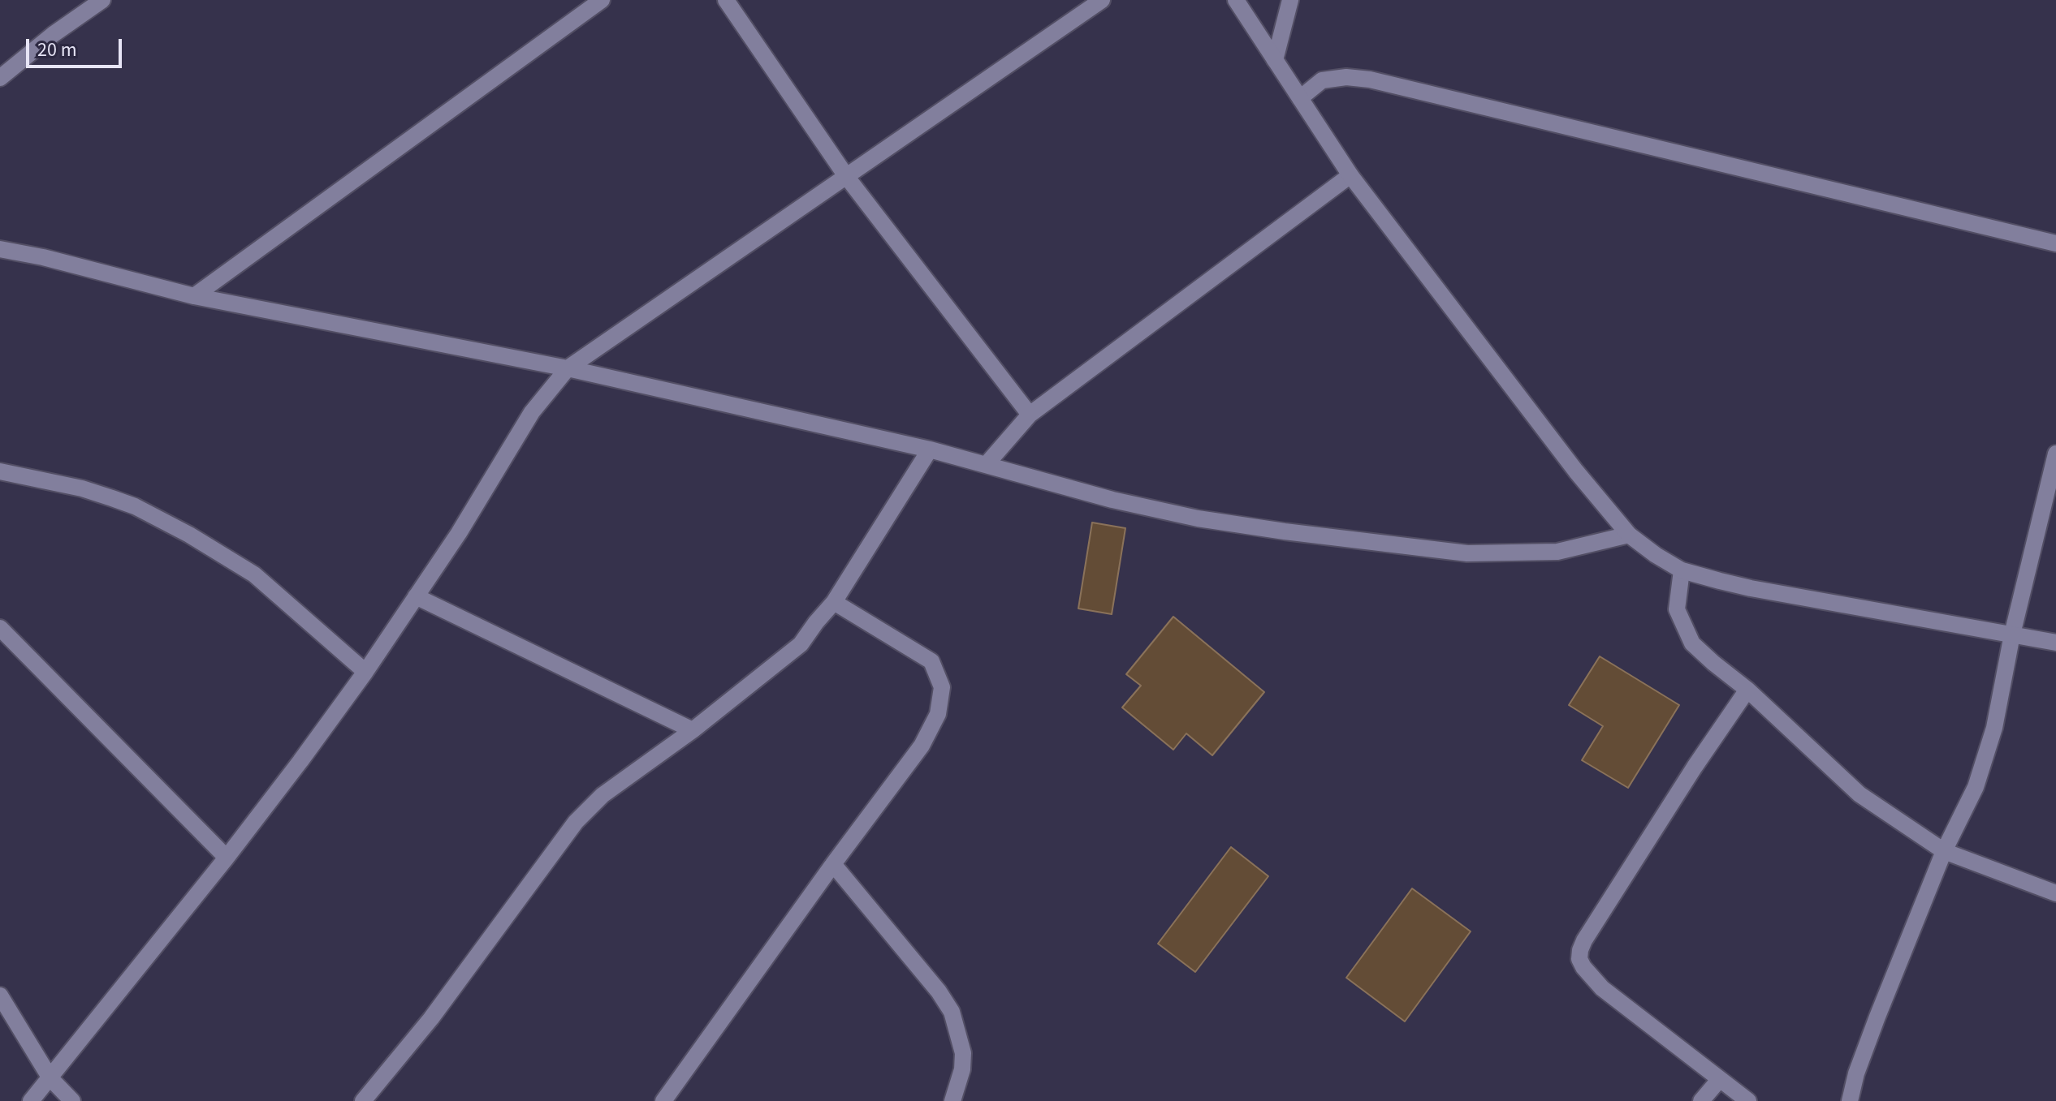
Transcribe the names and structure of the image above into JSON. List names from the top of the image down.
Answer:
{
  "scale_bar": "20 m"
}
